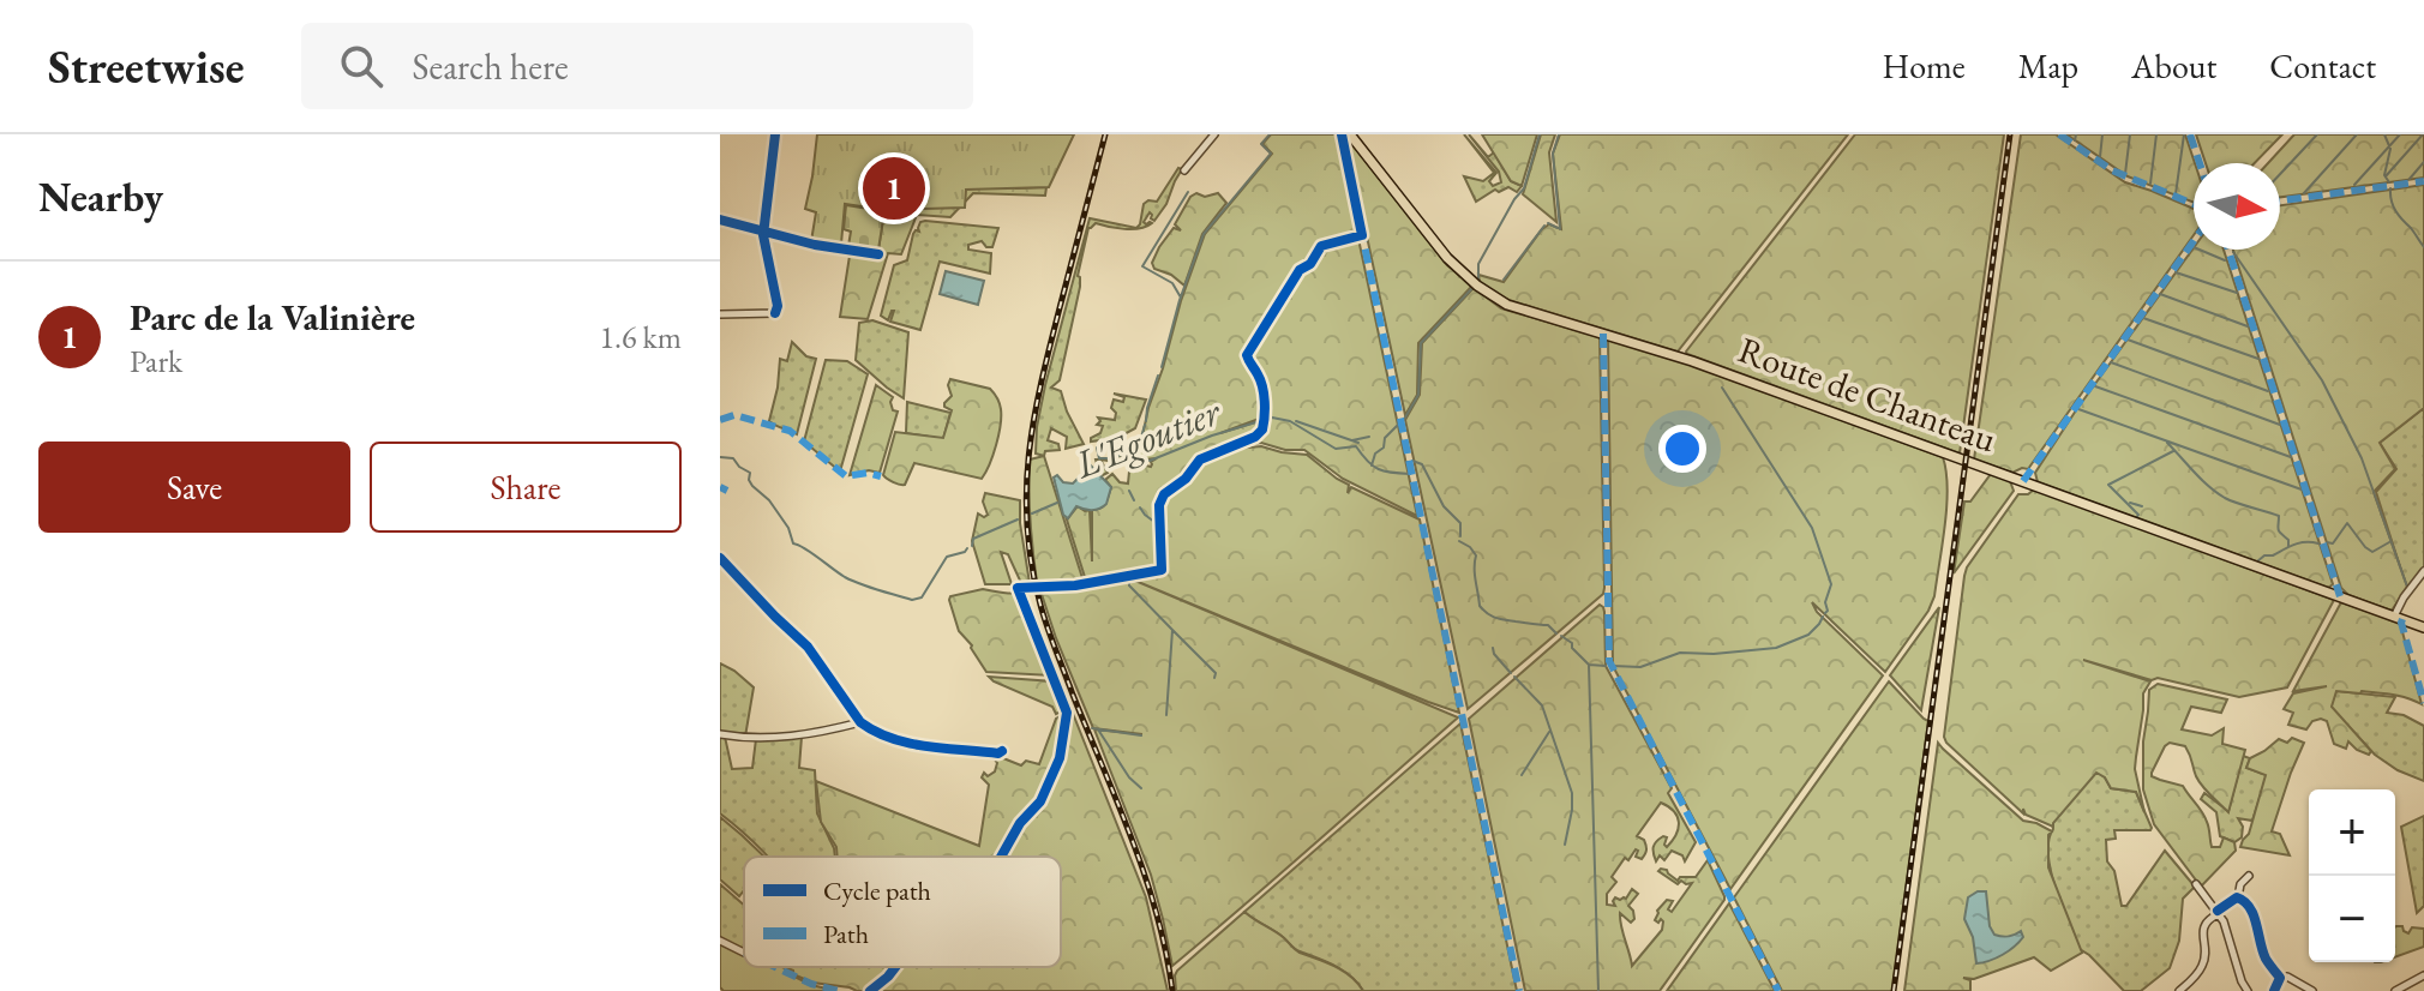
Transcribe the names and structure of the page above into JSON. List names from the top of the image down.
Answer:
{
  "streets": {
    "main road": ["Route de Chanteau"]
  },
  "water": ["L'Egoutier"],
  "legend": ["Cycle path", "Path"],
  "north": "right",
  "page": {
    "header": "Streetwise",
    "search": "Search here",
    "nav": [
      "Home",
      "Map",
      "About",
      "Contact"
    ],
    "heading": "Nearby",
    "pins": "1",
    "list": [
      {
        "mark": "1",
        "name": "Parc de la Valinière",
        "note": "Park",
        "value": "1.6 km"
      }
    ],
    "buttons": ["Save", "Share"],
    "map_buttons": ["+", "−"]
  }
}
